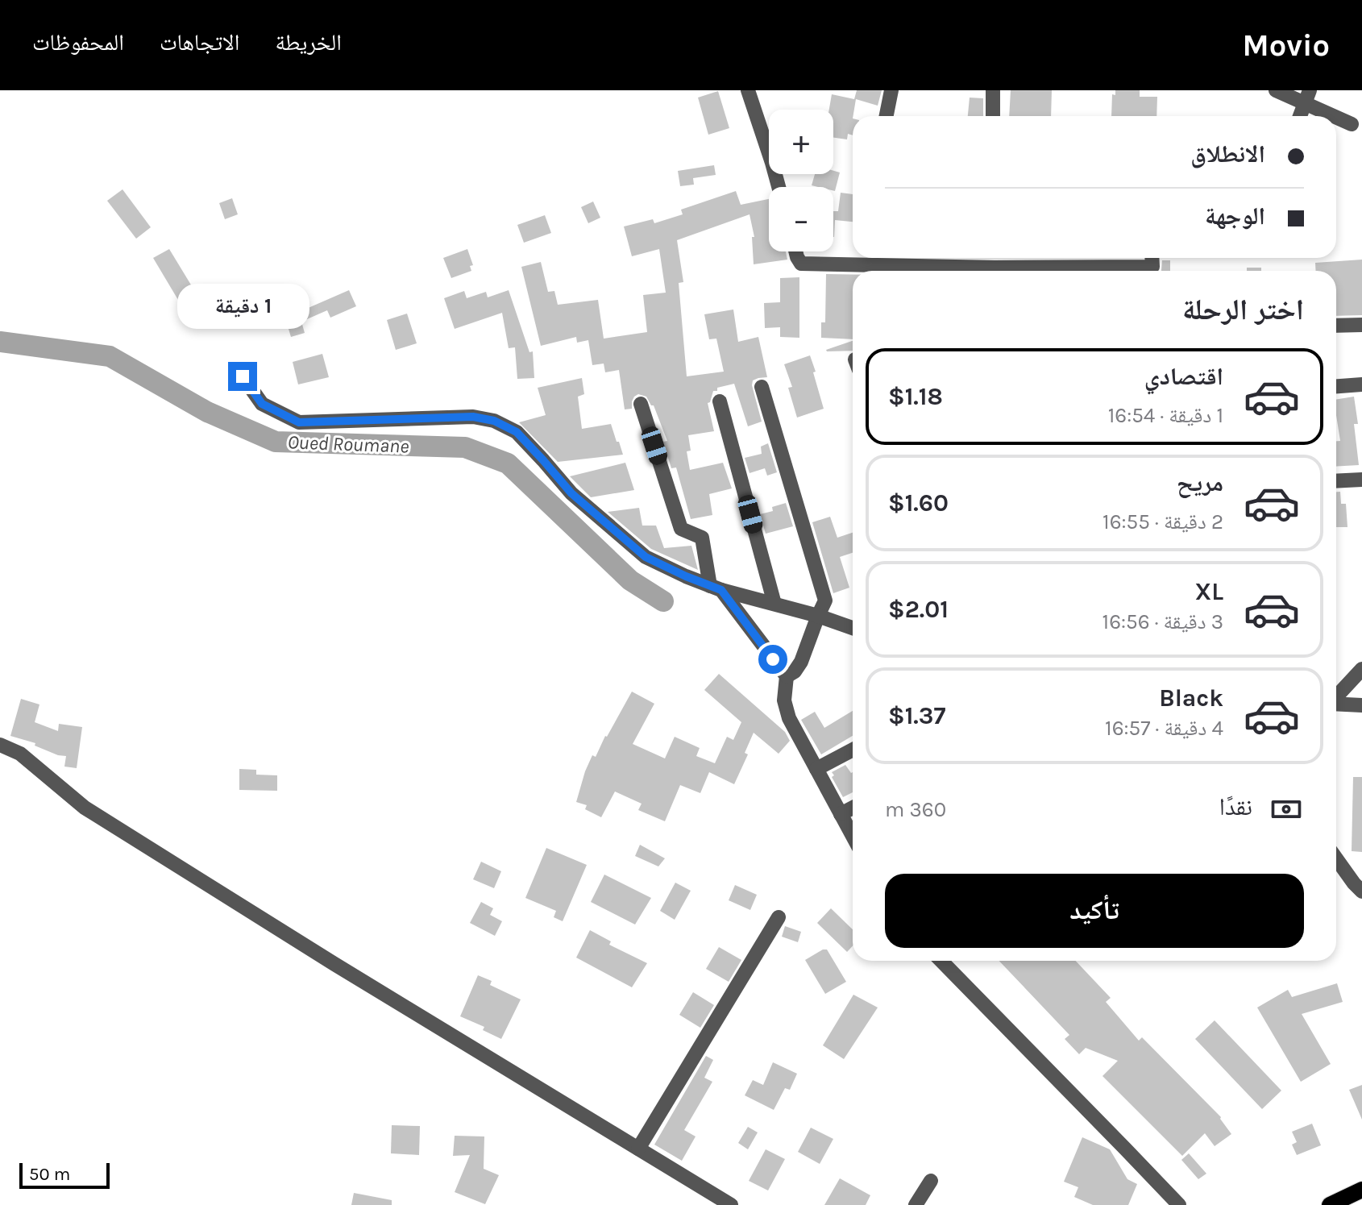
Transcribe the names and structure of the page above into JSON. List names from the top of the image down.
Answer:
{
  "water": ["Oued Roumane"],
  "scale_bar": "50 m",
  "page": {
    "header": "Movio",
    "nav": ["الخريطة", "الاتجاهات", "المحفوظات"],
    "map_buttons": ["+", "−"],
    "banner": ["الانطلاق", "الوجهة"],
    "heading": "اختر الرحلة",
    "bubble": "1 دقيقة",
    "list": [
      {
        "name": "اقتصادي",
        "note": "1 دقيقة · 16:54",
        "value": "$1.18"
      },
      {
        "name": "مريح",
        "note": "2 دقيقة · 16:55",
        "value": "$1.60"
      },
      {
        "name": "XL",
        "note": "3 دقيقة · 16:56",
        "value": "$2.01"
      },
      {
        "name": "Black",
        "note": "4 دقيقة · 16:57",
        "value": "$1.37"
      }
    ],
    "pay": ["نقدًا", "360 m"],
    "buttons": "تأكيد",
    "scale": "50 m"
  }
}
